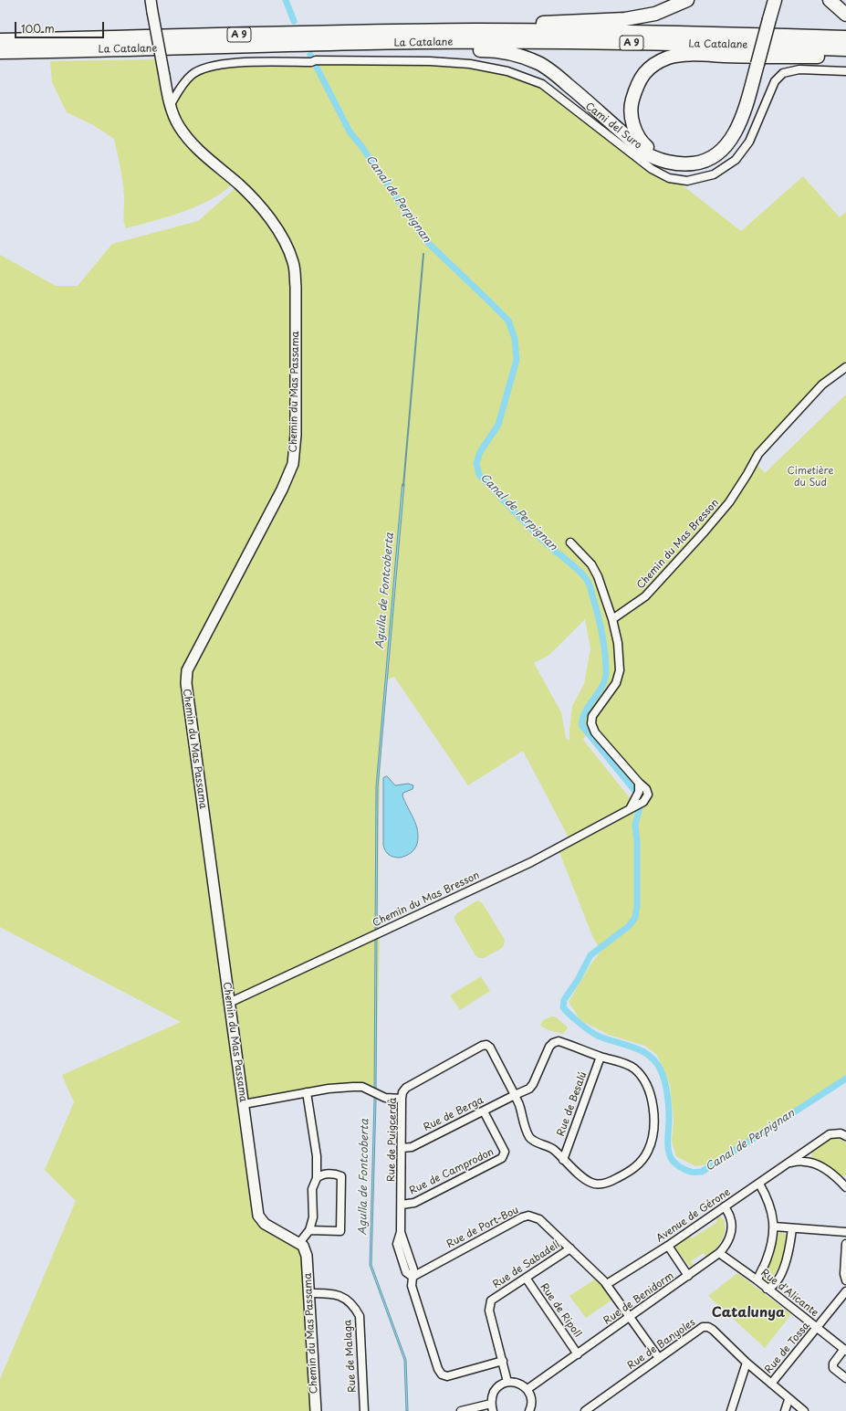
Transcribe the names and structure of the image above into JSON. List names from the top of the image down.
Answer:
{
  "streets": {
    "highway": ["A 9", "La Catalane"],
    "street": [
      "Cami del Suro",
      "Chemin du Mas Passama",
      "Chemin du Mas Bresson",
      "Rue de Besalú",
      "Rue de Berga",
      "Rue de Puigcerdà",
      "Rue de Camprodon",
      "Avenue de Gérone",
      "Rue de Port-Bou",
      "Rue de Sabadell",
      "Rue d'Alicante",
      "Rue de Benidorm",
      "Rue de Ripoll",
      "Rue de Banyoles",
      "Rue de Tossa",
      "Rue de Malaga"
    ]
  },
  "crossings": [
    ["Cami del Suro", "Chemin du Mas Passama"],
    ["Chemin du Mas Passama", "Chemin du Mas Bresson"],
    ["Chemin du Mas Passama", "Rue de Malaga"],
    ["Rue de Besalú", "Rue de Berga"],
    ["Rue de Berga", "Rue de Puigcerdà"],
    ["Rue de Berga", "Rue de Camprodon"],
    ["Rue de Puigcerdà", "Rue de Camprodon"],
    ["Rue de Puigcerdà", "Rue de Port-Bou"],
    ["Avenue de Gérone", "Rue de Port-Bou"],
    ["Avenue de Gérone", "Rue de Benidorm"],
    ["Rue de Port-Bou", "Rue de Sabadell"],
    ["Rue de Port-Bou", "Rue de Benidorm"],
    ["Rue de Port-Bou", "Rue de Banyoles"],
    ["Rue de Sabadell", "Rue de Ripoll"],
    ["Rue d'Alicante", "Rue de Benidorm"],
    ["Rue d'Alicante", "Rue de Tossa"],
    ["Rue de Benidorm", "Rue de Ripoll"],
    ["Rue de Banyoles", "Rue de Tossa"]
  ],
  "districts": ["Catalunya"],
  "water": ["Canal de Perpignan", "Agulla de Fontcoberta"],
  "parks": ["Cimetière du Sud"],
  "scale_bar": "100 m"
}
